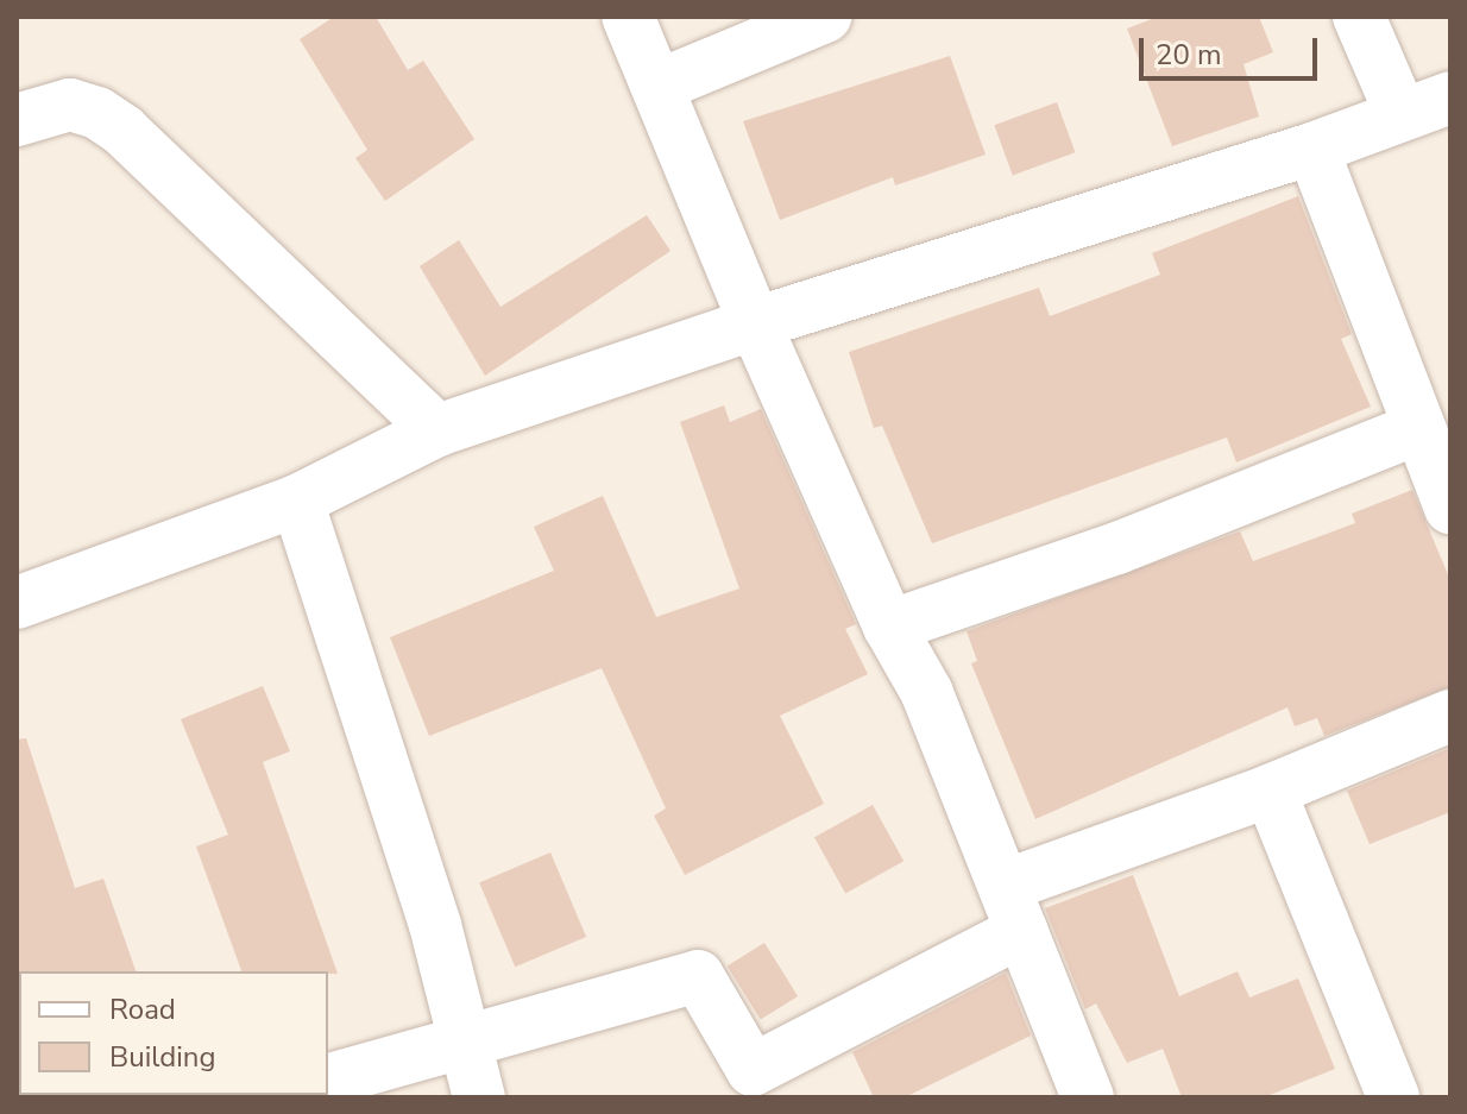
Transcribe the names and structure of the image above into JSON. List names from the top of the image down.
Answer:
{
  "legend": ["Road", "Building"],
  "scale_bar": "20 m"
}
